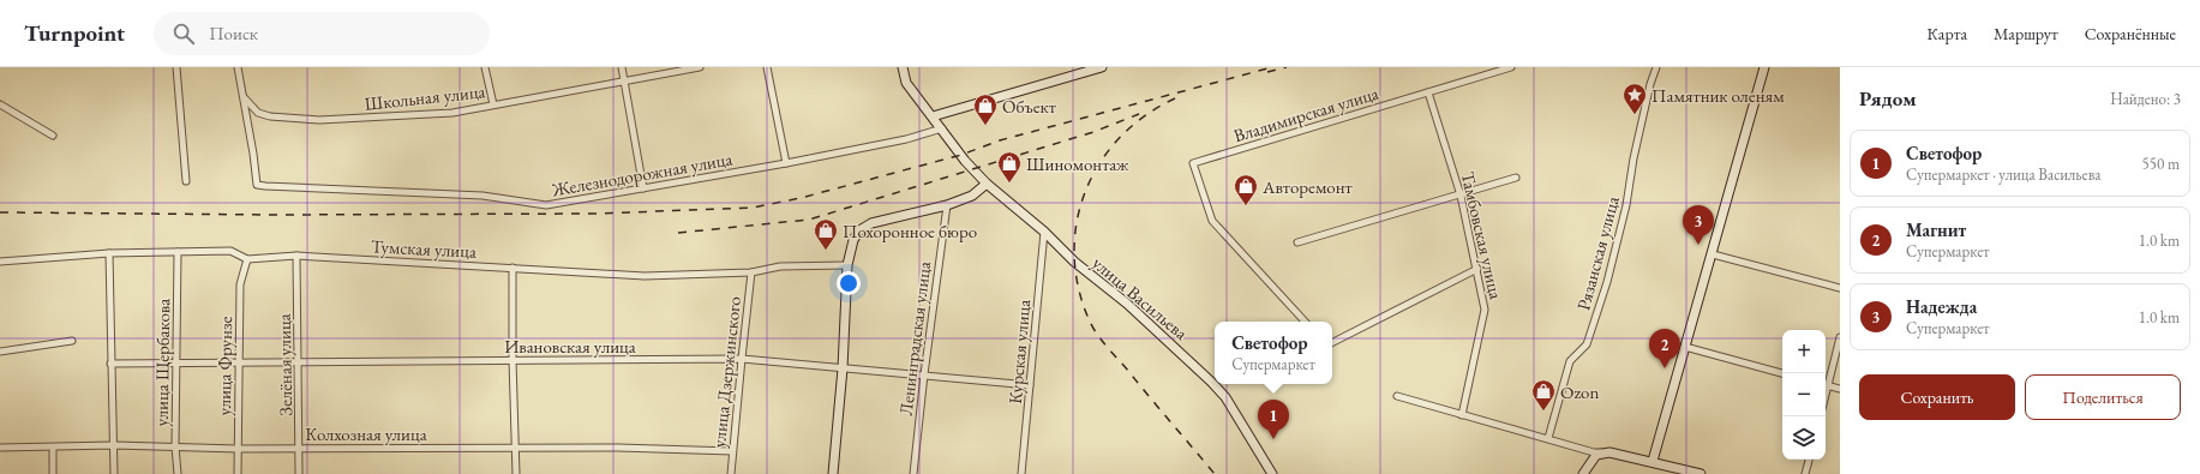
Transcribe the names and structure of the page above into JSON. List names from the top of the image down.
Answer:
{
  "streets": {
    "street": [
      "Школьная улица",
      "Владимирская улица",
      "Железнодорожная улица",
      "Тамбовская улица",
      "Тумская улица",
      "Рязанская улица",
      "улица Васильева",
      "Ленинградская улица",
      "Ивановская улица",
      "Курская улица",
      "улица Щербакова",
      "Зелёная улица",
      "улица Фрунзе",
      "улица Дзержинского",
      "Колхозная улица"
    ]
  },
  "crossings": [
    ["Школьная улица", "Железнодорожная улица"],
    ["Владимирская улица", "Тамбовская улица"],
    ["Железнодорожная улица", "улица Васильева"],
    ["Тумская улица", "улица Щербакова"],
    ["Тумская улица", "Зелёная улица"],
    ["Тумская улица", "улица Фрунзе"],
    ["Тумская улица", "улица Дзержинского"],
    ["улица Васильева", "Курская улица"],
    ["Ленинградская улица", "Ивановская улица"],
    ["Ивановская улица", "Курская улица"],
    ["Ивановская улица", "улица Щербакова"],
    ["Ивановская улица", "Зелёная улица"],
    ["Ивановская улица", "улица Фрунзе"],
    ["Ивановская улица", "улица Дзержинского"],
    ["улица Щербакова", "Колхозная улица"],
    ["Зелёная улица", "Колхозная улица"],
    ["улица Фрунзе", "Колхозная улица"],
    ["улица Дзержинского", "Колхозная улица"]
  ],
  "places": {
    "place": ["Памятник оленям"],
    "shop": [
      "Объект",
      "Шиномонтаж",
      "Авторемонт",
      "Похоронное бюро",
      "Ozon"
    ]
  },
  "page": {
    "header": "Turnpoint",
    "search": "Поиск",
    "nav": ["Карта", "Маршрут", "Сохранённые"],
    "heading": ["Рядом", "Найдено: 3"],
    "list": [
      {
        "mark": "1",
        "name": "Светофор",
        "note": "Супермаркет · улица Васильева",
        "value": "550 m"
      },
      {
        "mark": "2",
        "name": "Магнит",
        "note": "Супермаркет",
        "value": "1.0 km"
      },
      {
        "mark": "3",
        "name": "Надежда",
        "note": "Супермаркет",
        "value": "1.0 km"
      }
    ],
    "pins": ["3", "2", "1"],
    "popup": ["Светофор", "Супермаркет"],
    "map_buttons": ["+", "−"],
    "buttons": ["Сохранить", "Поделиться"]
  }
}
